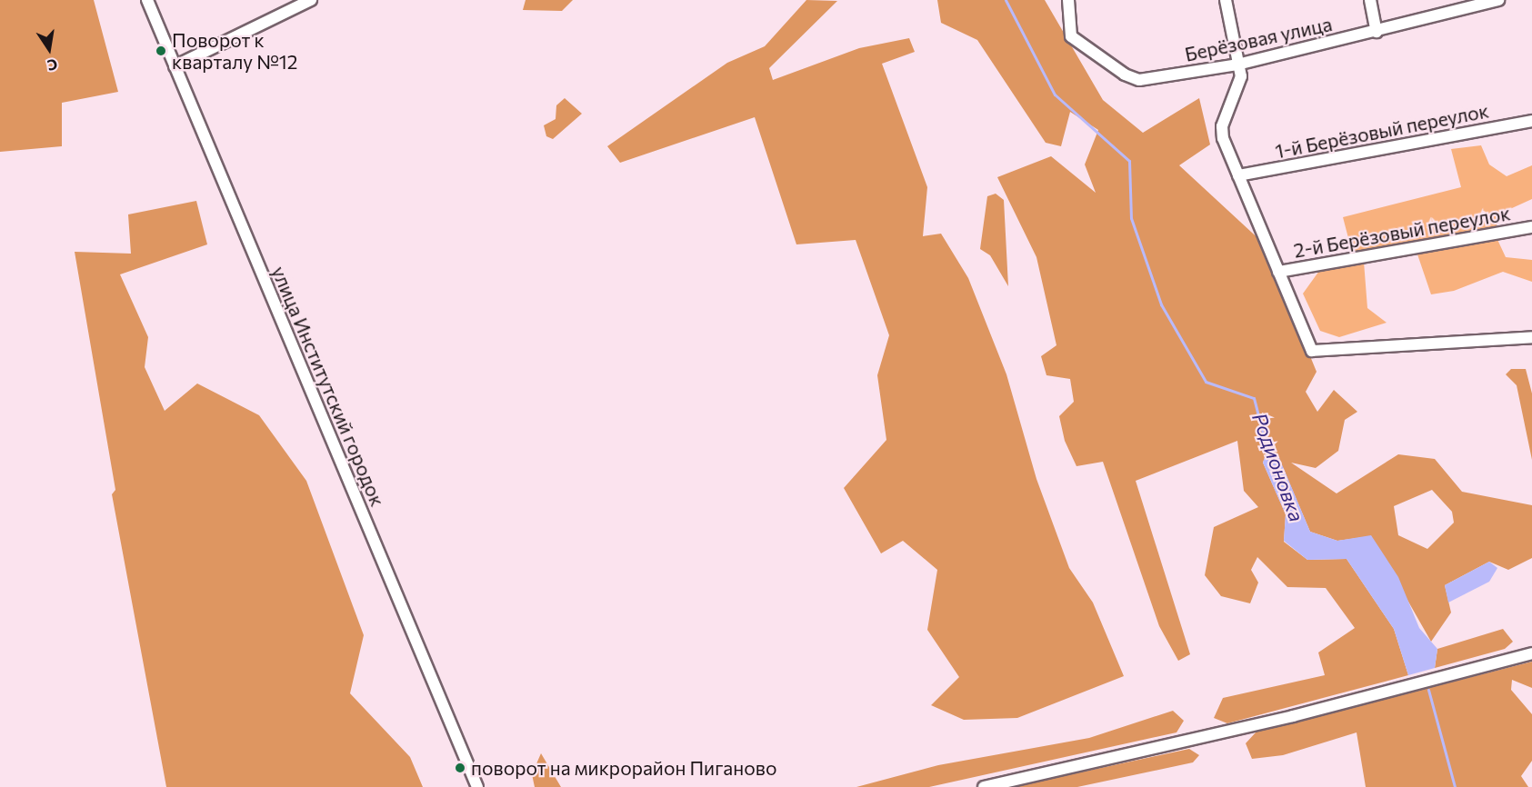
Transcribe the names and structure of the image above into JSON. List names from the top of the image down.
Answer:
{
  "streets": {
    "street": [
      "Берёзовая улица",
      "1-й Берёзовый переулок",
      "2-й Берёзовый переулок",
      "улица Институтский городок"
    ]
  },
  "water": ["Родионовка"],
  "places": ["Поворот к кварталу №12", "поворот на микрорайон Пиганово"],
  "north": "bottom"
}
